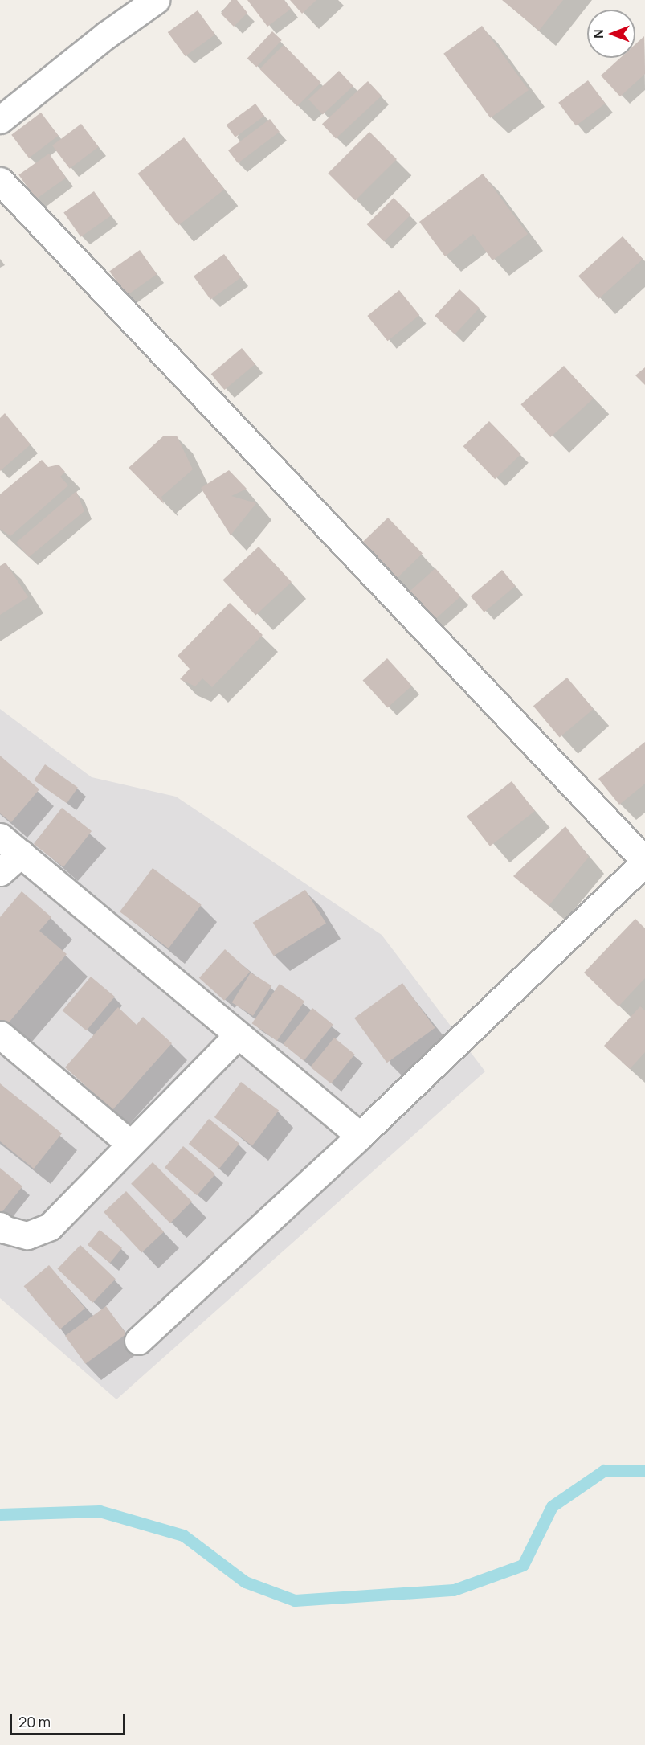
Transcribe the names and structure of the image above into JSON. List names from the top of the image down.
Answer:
{
  "scale_bar": "20 m",
  "north": "left"
}
